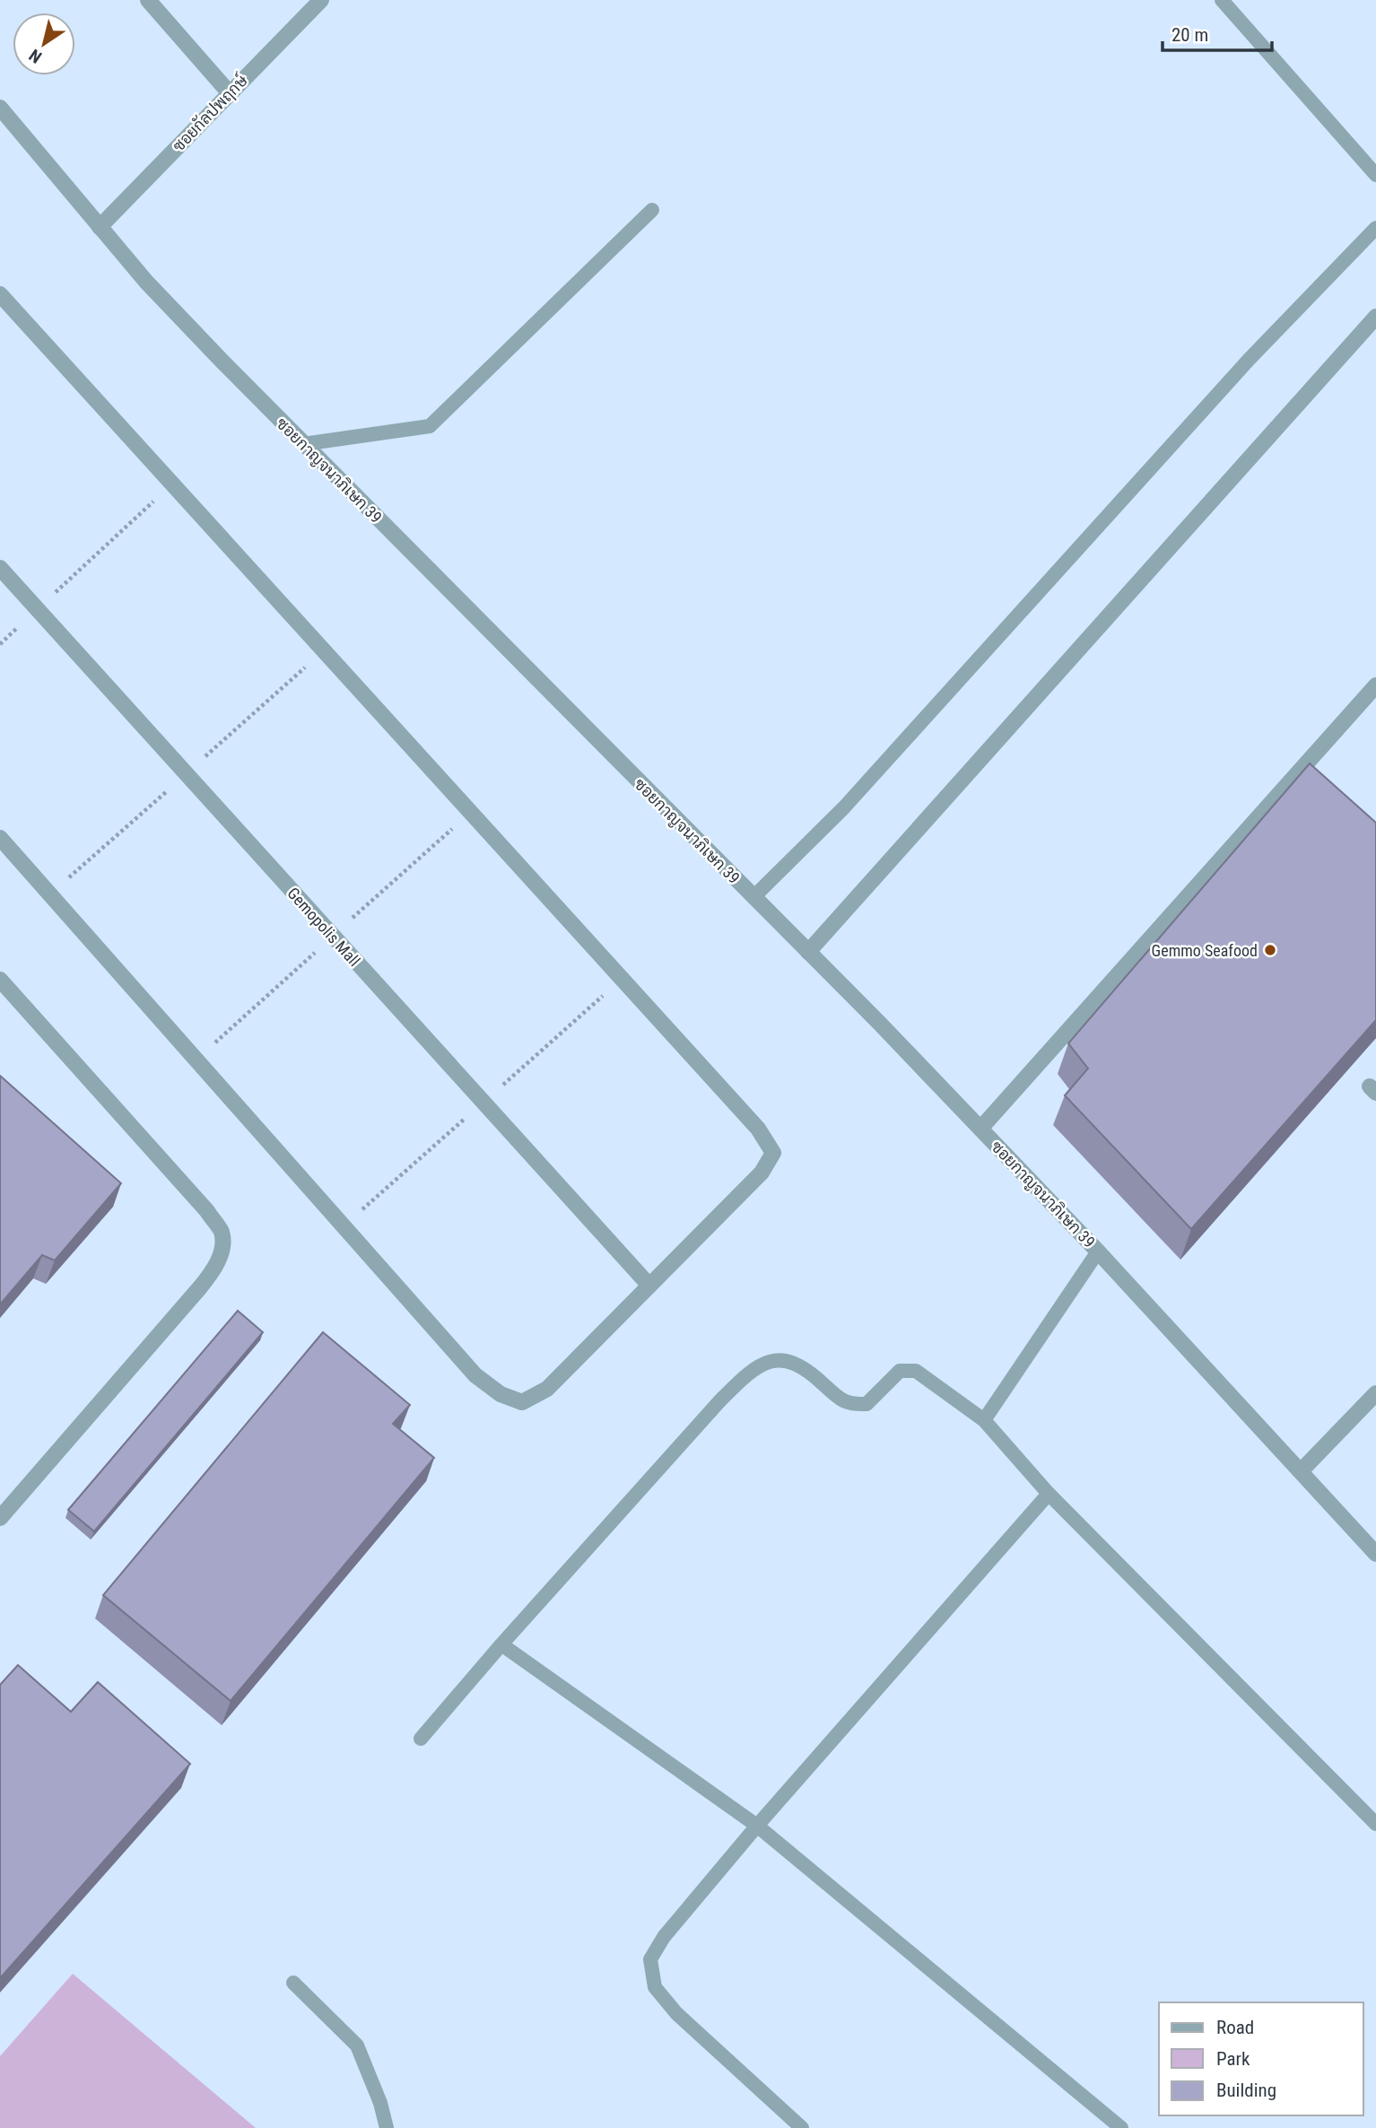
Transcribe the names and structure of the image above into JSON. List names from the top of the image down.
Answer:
{
  "streets": {
    "street": ["ซอยกัลปพฤกษ์", "ซอยกาญจนาภิเษก 39", "Gemopolis Mall"]
  },
  "crossings": [
    ["ซอยกัลปพฤกษ์", "ซอยกาญจนาภิเษก 39"]
  ],
  "places": ["Gemmo Seafood"],
  "legend": ["Road", "Park", "Building"],
  "scale_bar": "20 m",
  "north": "bottom left"
}
